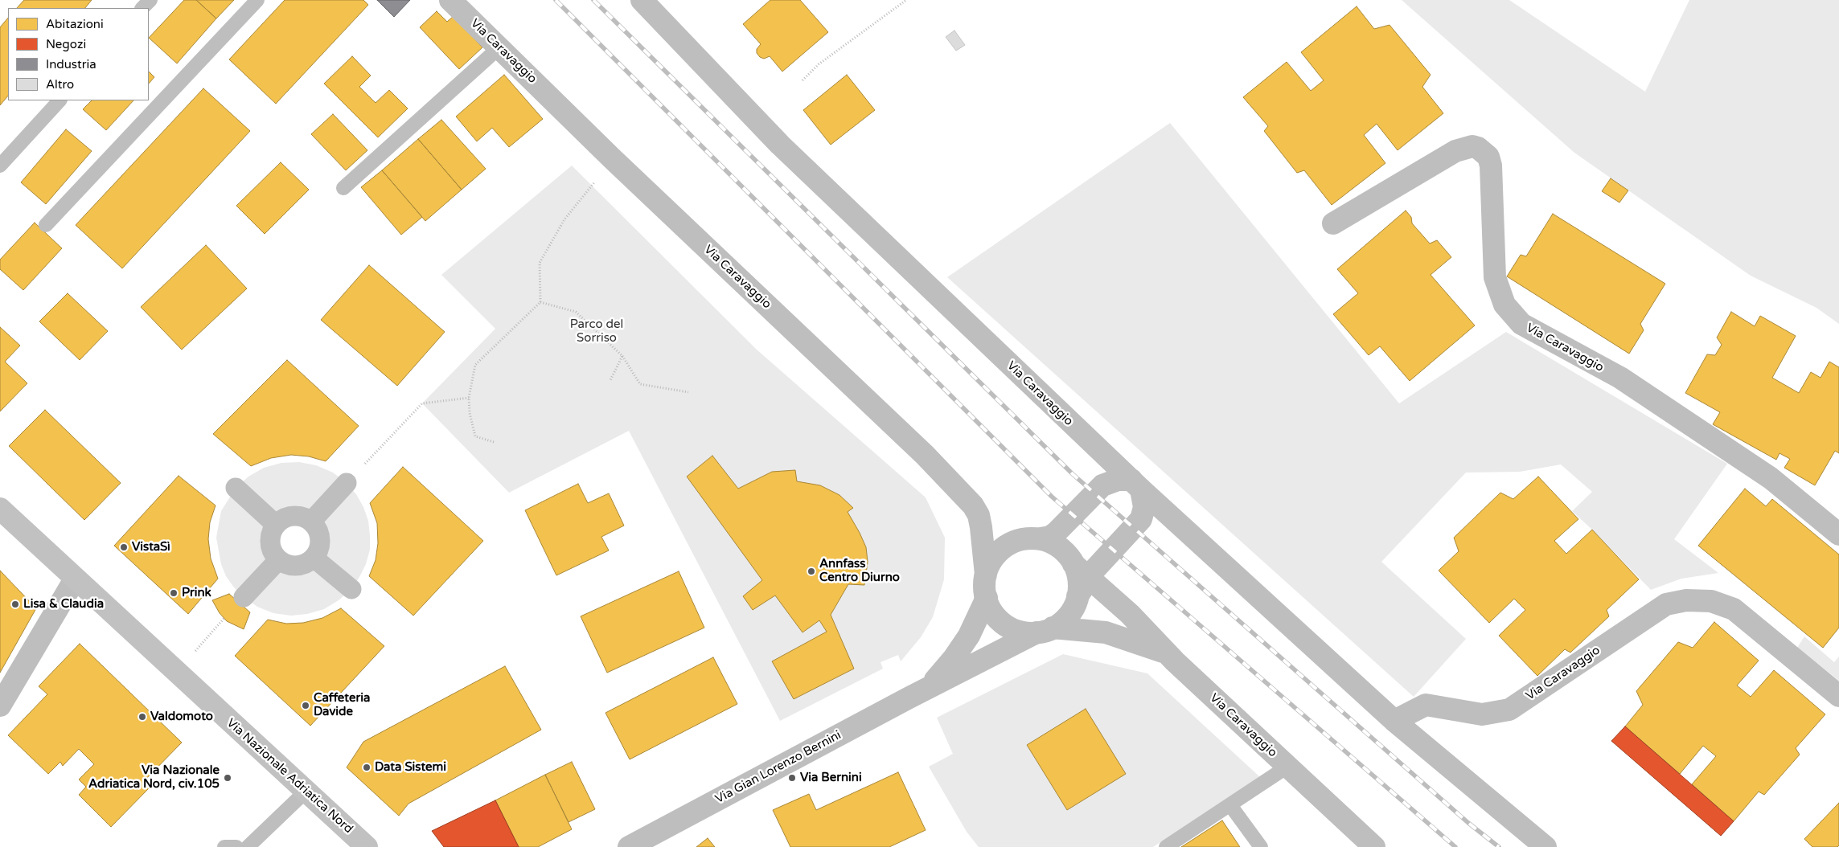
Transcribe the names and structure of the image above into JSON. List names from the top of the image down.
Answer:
{
  "streets": {
    "main road": ["Via Nazionale Adriatica Nord"],
    "street": ["Via Caravaggio", "Via Gian Lorenzo Bernini"]
  },
  "crossings": [
    ["Via Caravaggio", "Via Gian Lorenzo Bernini"]
  ],
  "parks": ["Parco del Sorriso"],
  "places": [
    "VistaSì",
    "Annfass Centro Diurno",
    "Prink",
    "Lisa & Claudia",
    "Caffeteria Davide",
    "Valdomoto",
    "Data Sistemi",
    "Via Nazionale Adriatica Nord, civ.105",
    "Via Bernini"
  ],
  "legend": [
    "Abitazioni",
    "Negozi",
    "Industria",
    "Altro"
  ]
}
